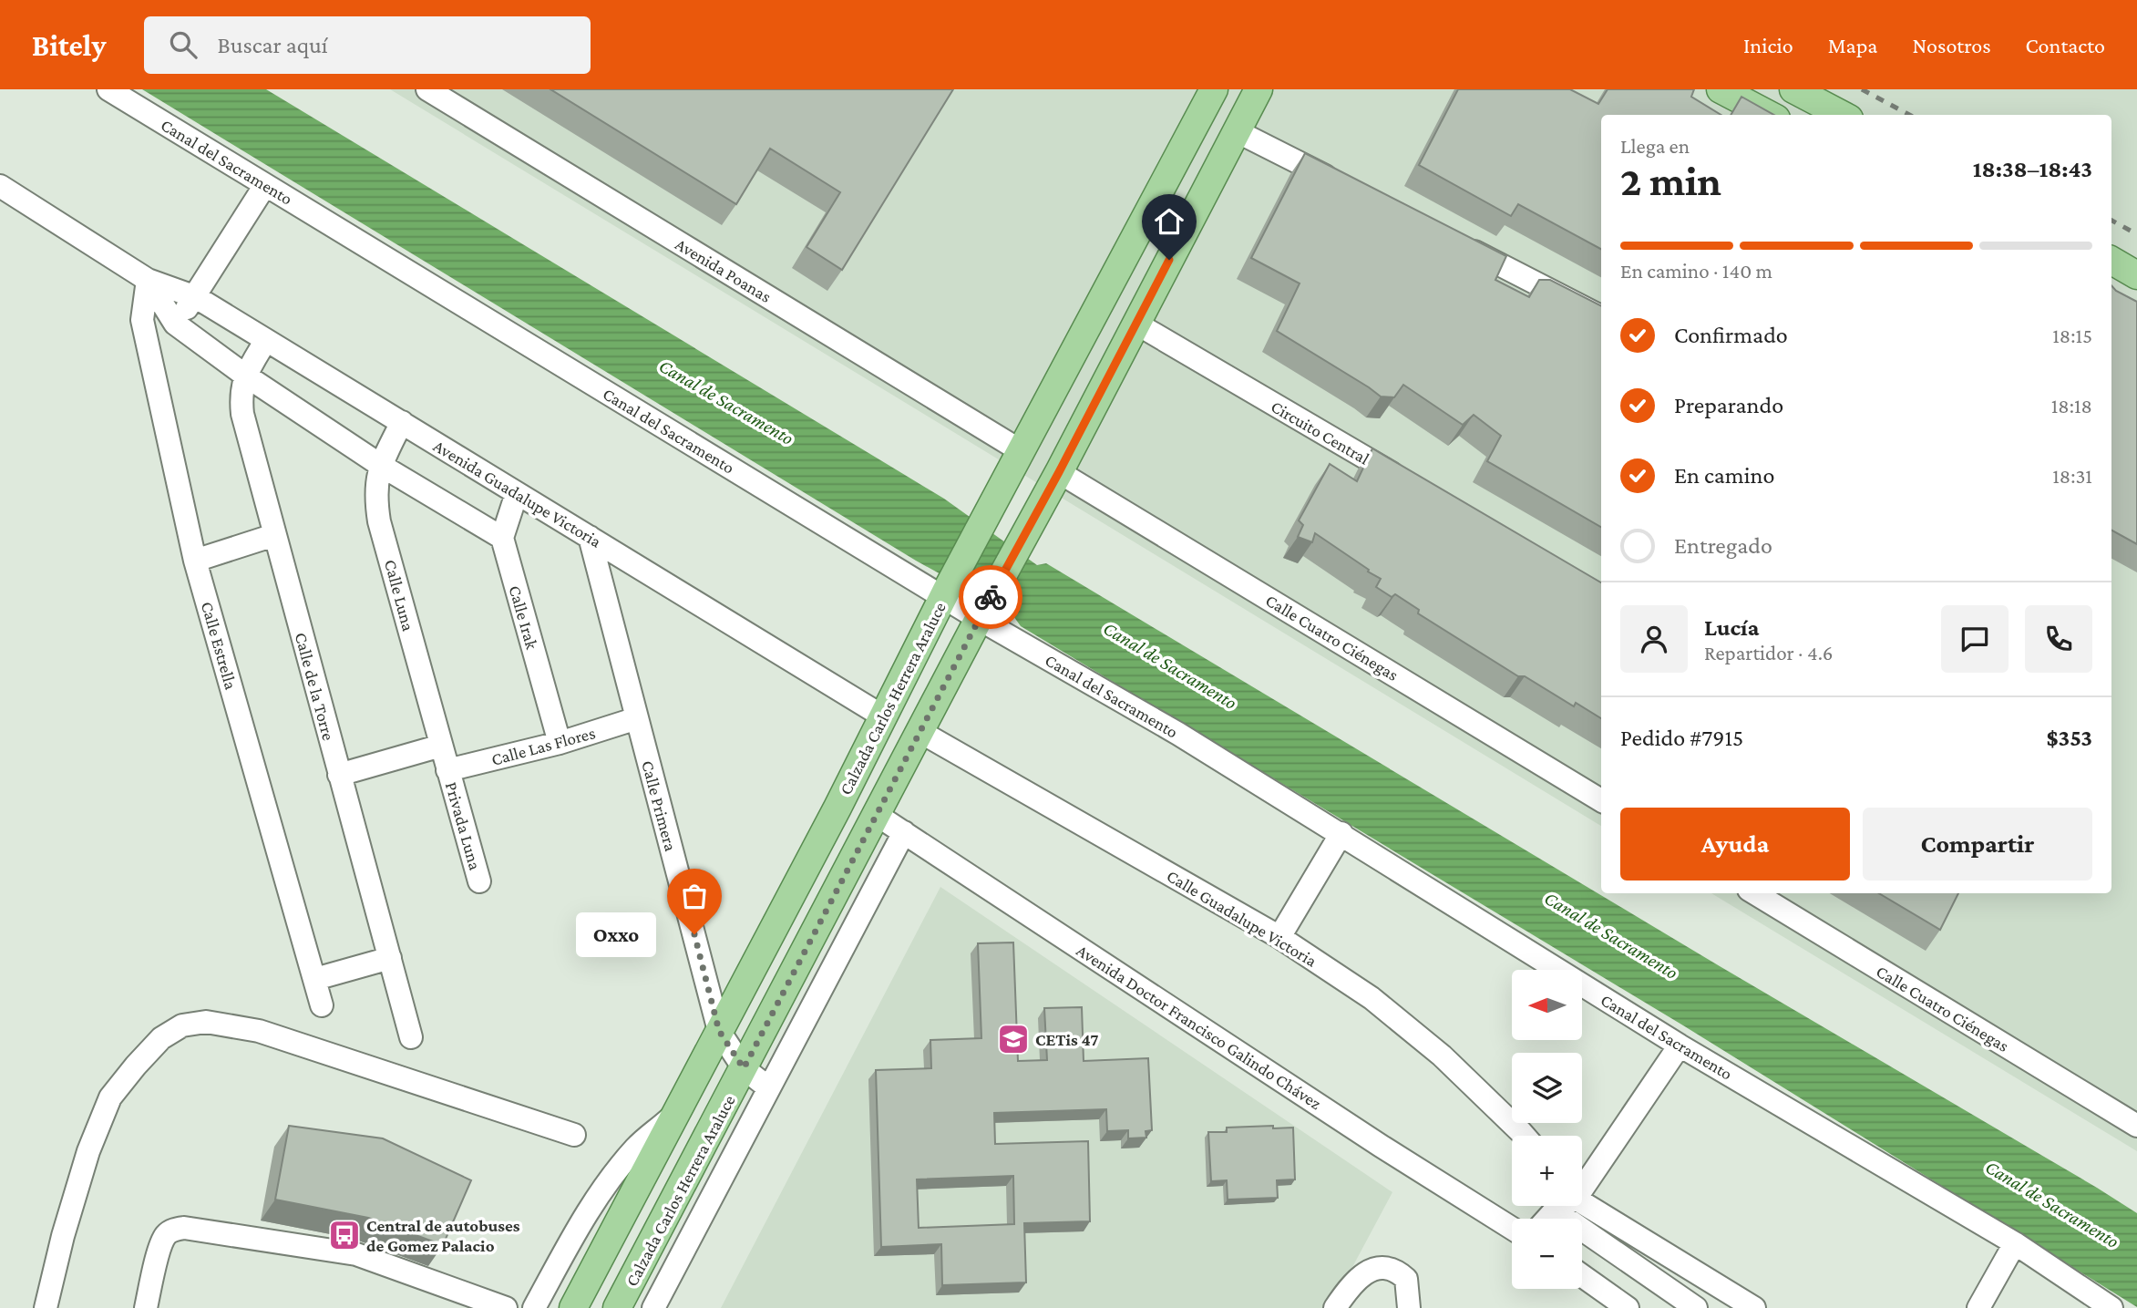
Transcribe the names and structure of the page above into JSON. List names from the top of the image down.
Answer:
{
  "streets": {
    "main road": ["Calzada Carlos Herrera Araluce"],
    "street": [
      "Canal del Sacramento",
      "Avenida Poanas",
      "Circuito Central",
      "Avenida Guadalupe Victoria",
      "Calle Luna",
      "Calle Irak",
      "Calle Cuatro Ciénegas",
      "Calle Estrella",
      "Calle de la Torre",
      "Calle Las Flores",
      "Calle Primera",
      "Privada Luna",
      "Calle Guadalupe Victoria",
      "Avenida Doctor Francisco Galindo Chávez"
    ]
  },
  "crossings": [
    ["Canal del Sacramento", "Calzada Carlos Herrera Araluce"],
    ["Avenida Poanas", "Calzada Carlos Herrera Araluce"],
    ["Circuito Central", "Calzada Carlos Herrera Araluce"],
    ["Avenida Guadalupe Victoria", "Calle Luna"],
    ["Avenida Guadalupe Victoria", "Calle Irak"],
    ["Avenida Guadalupe Victoria", "Calle Estrella"],
    ["Avenida Guadalupe Victoria", "Calle de la Torre"],
    ["Avenida Guadalupe Victoria", "Calzada Carlos Herrera Araluce"],
    ["Avenida Guadalupe Victoria", "Calle Primera"],
    ["Calle Luna", "Calle Las Flores"],
    ["Calle Luna", "Privada Luna"],
    ["Calle Irak", "Calle Las Flores"],
    ["Calle Cuatro Ciénegas", "Calzada Carlos Herrera Araluce"],
    ["Calzada Carlos Herrera Araluce", "Calle Primera"],
    ["Calzada Carlos Herrera Araluce", "Calle Guadalupe Victoria"],
    ["Calzada Carlos Herrera Araluce", "Avenida Doctor Francisco Galindo Chávez"],
    ["Calle Las Flores", "Calle Primera"],
    ["Calle Las Flores", "Privada Luna"]
  ],
  "water": ["Canal de Sacramento"],
  "places": {
    "other": ["Oxxo"],
    "school or university": ["CETis 47"],
    "bus stop": ["Central de autobuses de Gomez Palacio"]
  },
  "north": "left",
  "page": {
    "header": "Bitely",
    "search": "Buscar aquí",
    "nav": [
      "Inicio",
      "Mapa",
      "Nosotros",
      "Contacto"
    ],
    "heading": ["2 min", "Llega en", "18:38–18:43"],
    "panel": [
      "Lucía",
      "Repartidor · 4.6",
      "Pedido #7915",
      "$353"
    ],
    "bar": "En camino · 140 m",
    "list": [
      ["Confirmado", "18:15"],
      ["Preparando", "18:18"],
      ["En camino", "18:31"],
      "Entregado"
    ],
    "buttons": ["Ayuda", "Compartir"],
    "bubble": "Oxxo",
    "map_buttons": ["+", "−"]
  }
}
